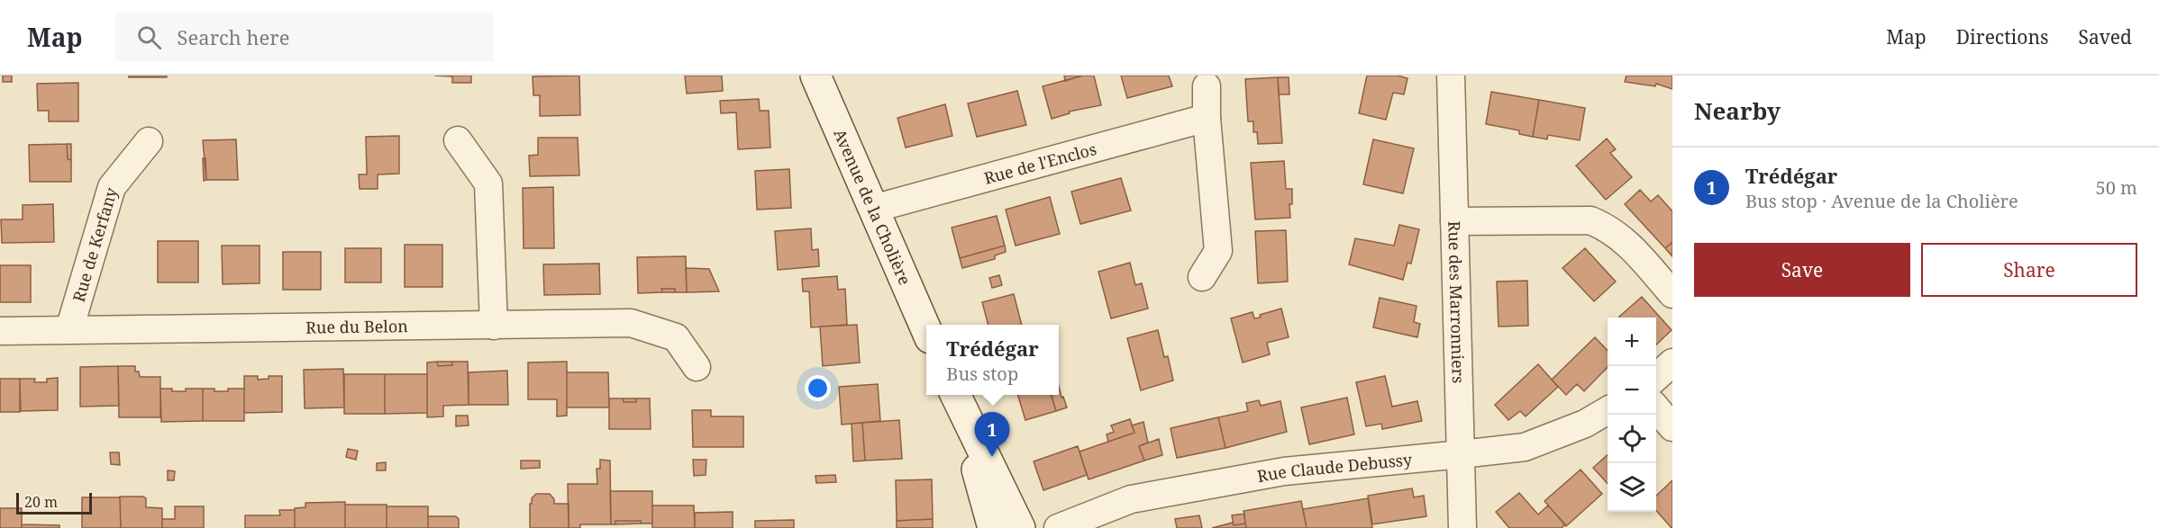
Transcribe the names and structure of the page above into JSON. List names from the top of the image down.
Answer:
{
  "streets": {
    "street": [
      "Rue de l'Enclos",
      "Avenue de la Cholière",
      "Rue de Kerfany",
      "Rue des Marronniers",
      "Rue du Belon",
      "Rue Claude Debussy"
    ]
  },
  "crossings": [
    ["Rue de l'Enclos", "Avenue de la Cholière"],
    ["Rue de Kerfany", "Rue du Belon"],
    ["Rue des Marronniers", "Rue Claude Debussy"]
  ],
  "scale_bar": "20 m",
  "page": {
    "header": "Map",
    "search": "Search here",
    "nav": ["Map", "Directions", "Saved"],
    "heading": "Nearby",
    "list": [
      {
        "mark": "1",
        "name": "Trédégar",
        "note": "Bus stop · Avenue de la Cholière",
        "value": "50 m"
      }
    ],
    "buttons": ["Save", "Share"],
    "map_buttons": ["+", "−"],
    "popup": ["Trédégar", "Bus stop"],
    "pins": "1",
    "scale": "20 m"
  }
}
